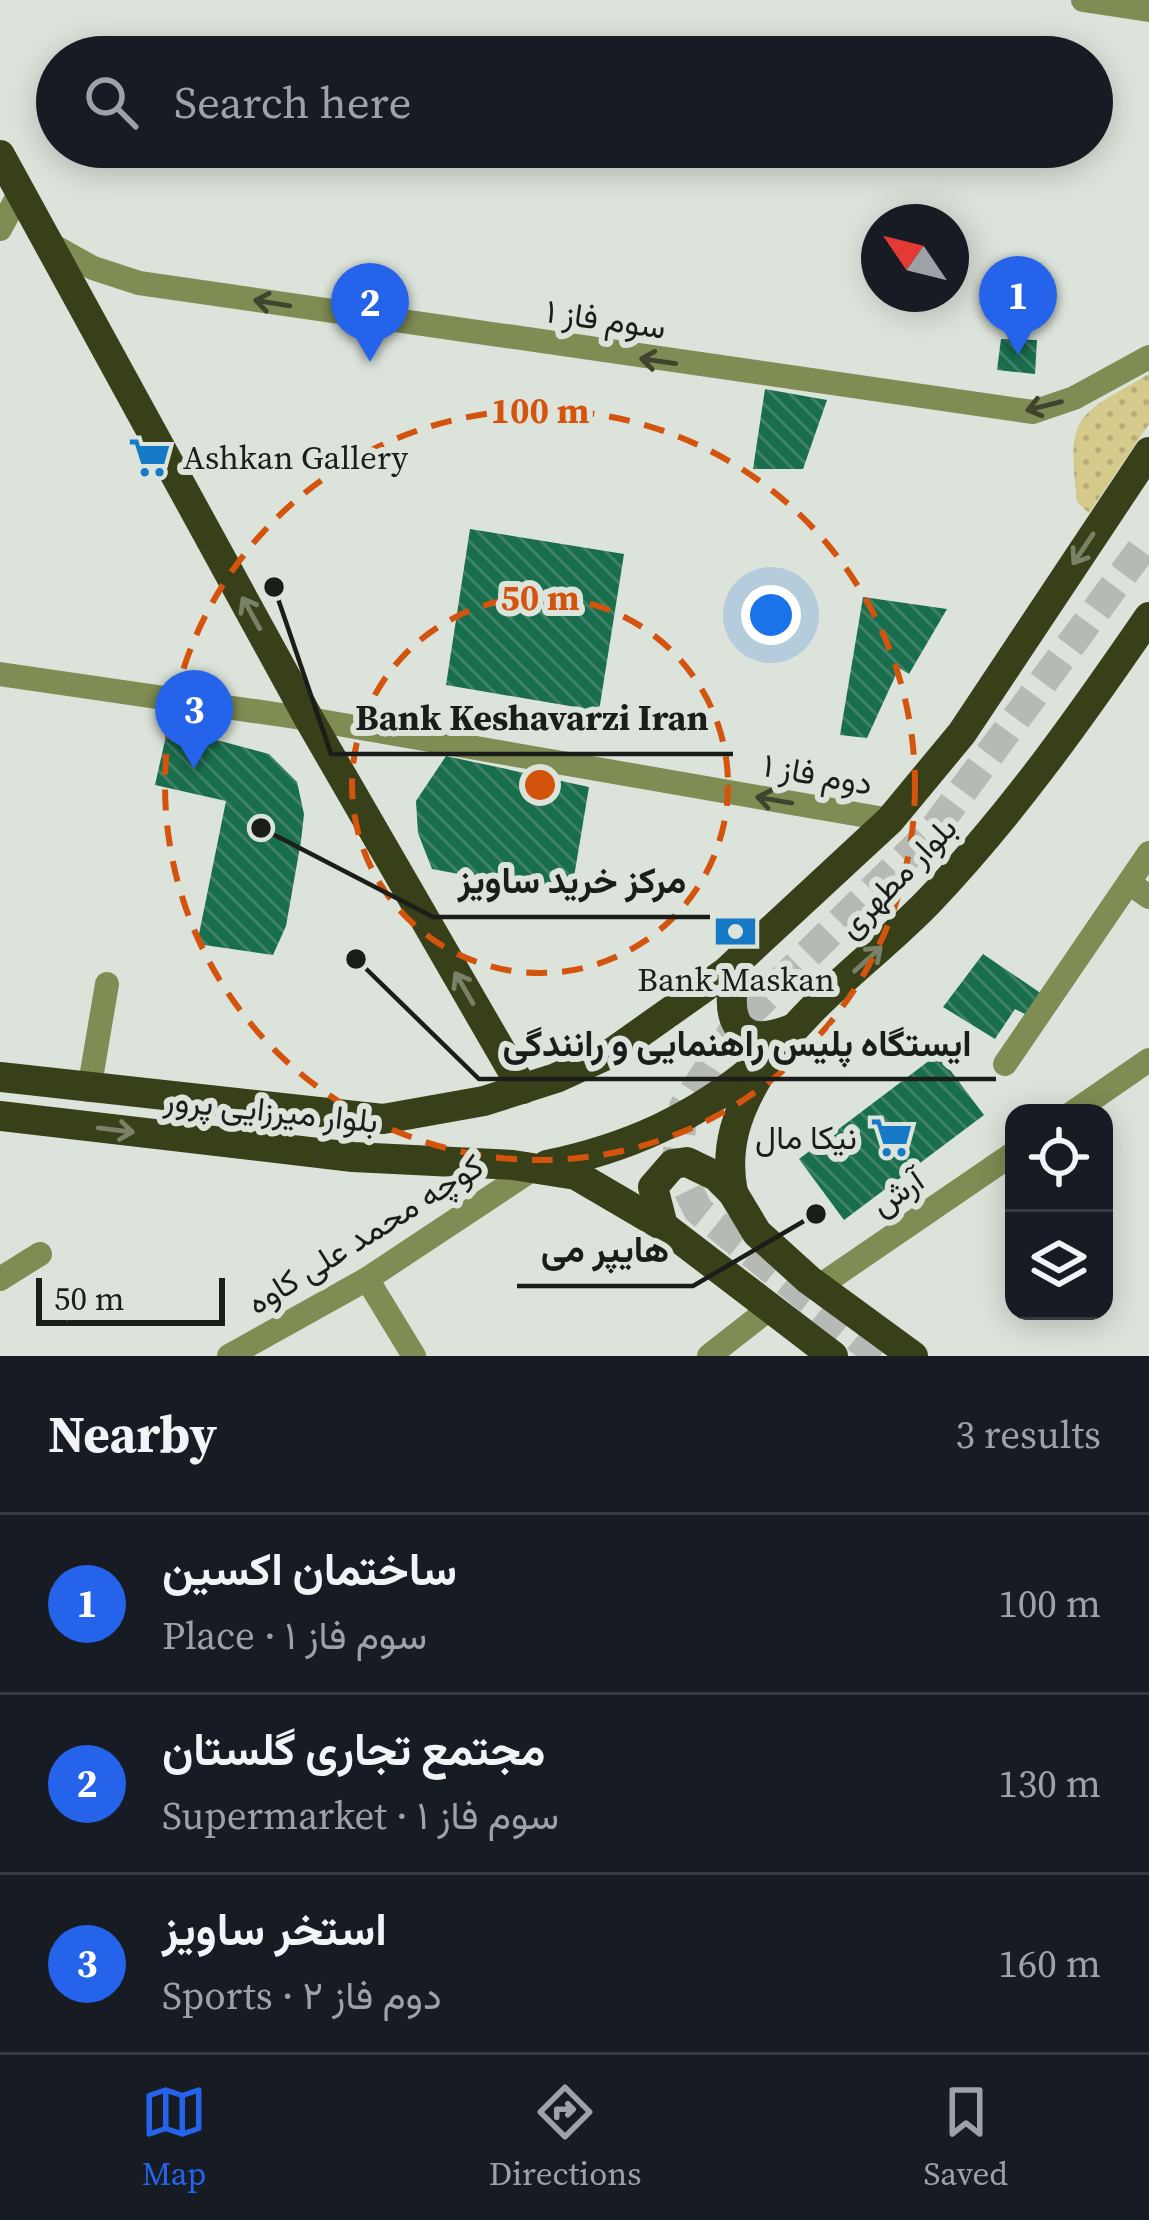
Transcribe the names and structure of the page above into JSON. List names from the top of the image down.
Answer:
{
  "streets": {
    "main road": ["بلوار مطهری", "بلوار میرزایی پرور"],
    "street": [
      "سوم فاز ۱",
      "دوم فاز ۱",
      "آرش",
      "کوچه محمد علی کاوه"
    ]
  },
  "crossings": [
    ["دوم فاز ۱", "بلوار مطهری"],
    ["بلوار مطهری", "بلوار میرزایی پرور"],
    ["بلوار میرزایی پرور", "کوچه محمد علی کاوه"]
  ],
  "one_way": ["سوم فاز ۱", "دوم فاز ۱"],
  "places": {
    "supermarket": ["Ashkan Gallery", "نیکا مال"],
    "other": [
      "Bank Keshavarzi Iran",
      "مرکز خرید ساویز",
      "ایستگاه پلیس راهنمایی و رانندگی",
      "هایپر می"
    ],
    "bank": ["Bank Maskan"]
  },
  "scale_bar": "50 m",
  "north": "top left",
  "page": {
    "search": "Search here",
    "pins": ["1", "2", "3"],
    "scale": "50 m",
    "heading": ["Nearby", "3 results"],
    "list": [
      {
        "mark": "1",
        "name": "ساختمان اکسین",
        "note": "Place · سوم فاز ۱",
        "value": "100 m"
      },
      {
        "mark": "2",
        "name": "مجتمع تجاری گلستان",
        "note": "Supermarket · سوم فاز ۱",
        "value": "130 m"
      },
      {
        "mark": "3",
        "name": "استخر ساویز",
        "note": "Sports · دوم فاز ۲",
        "value": "160 m"
      }
    ],
    "nav": ["Map", "Directions", "Saved"]
  },
  "rings": ["100 m", "50 m"]
}
